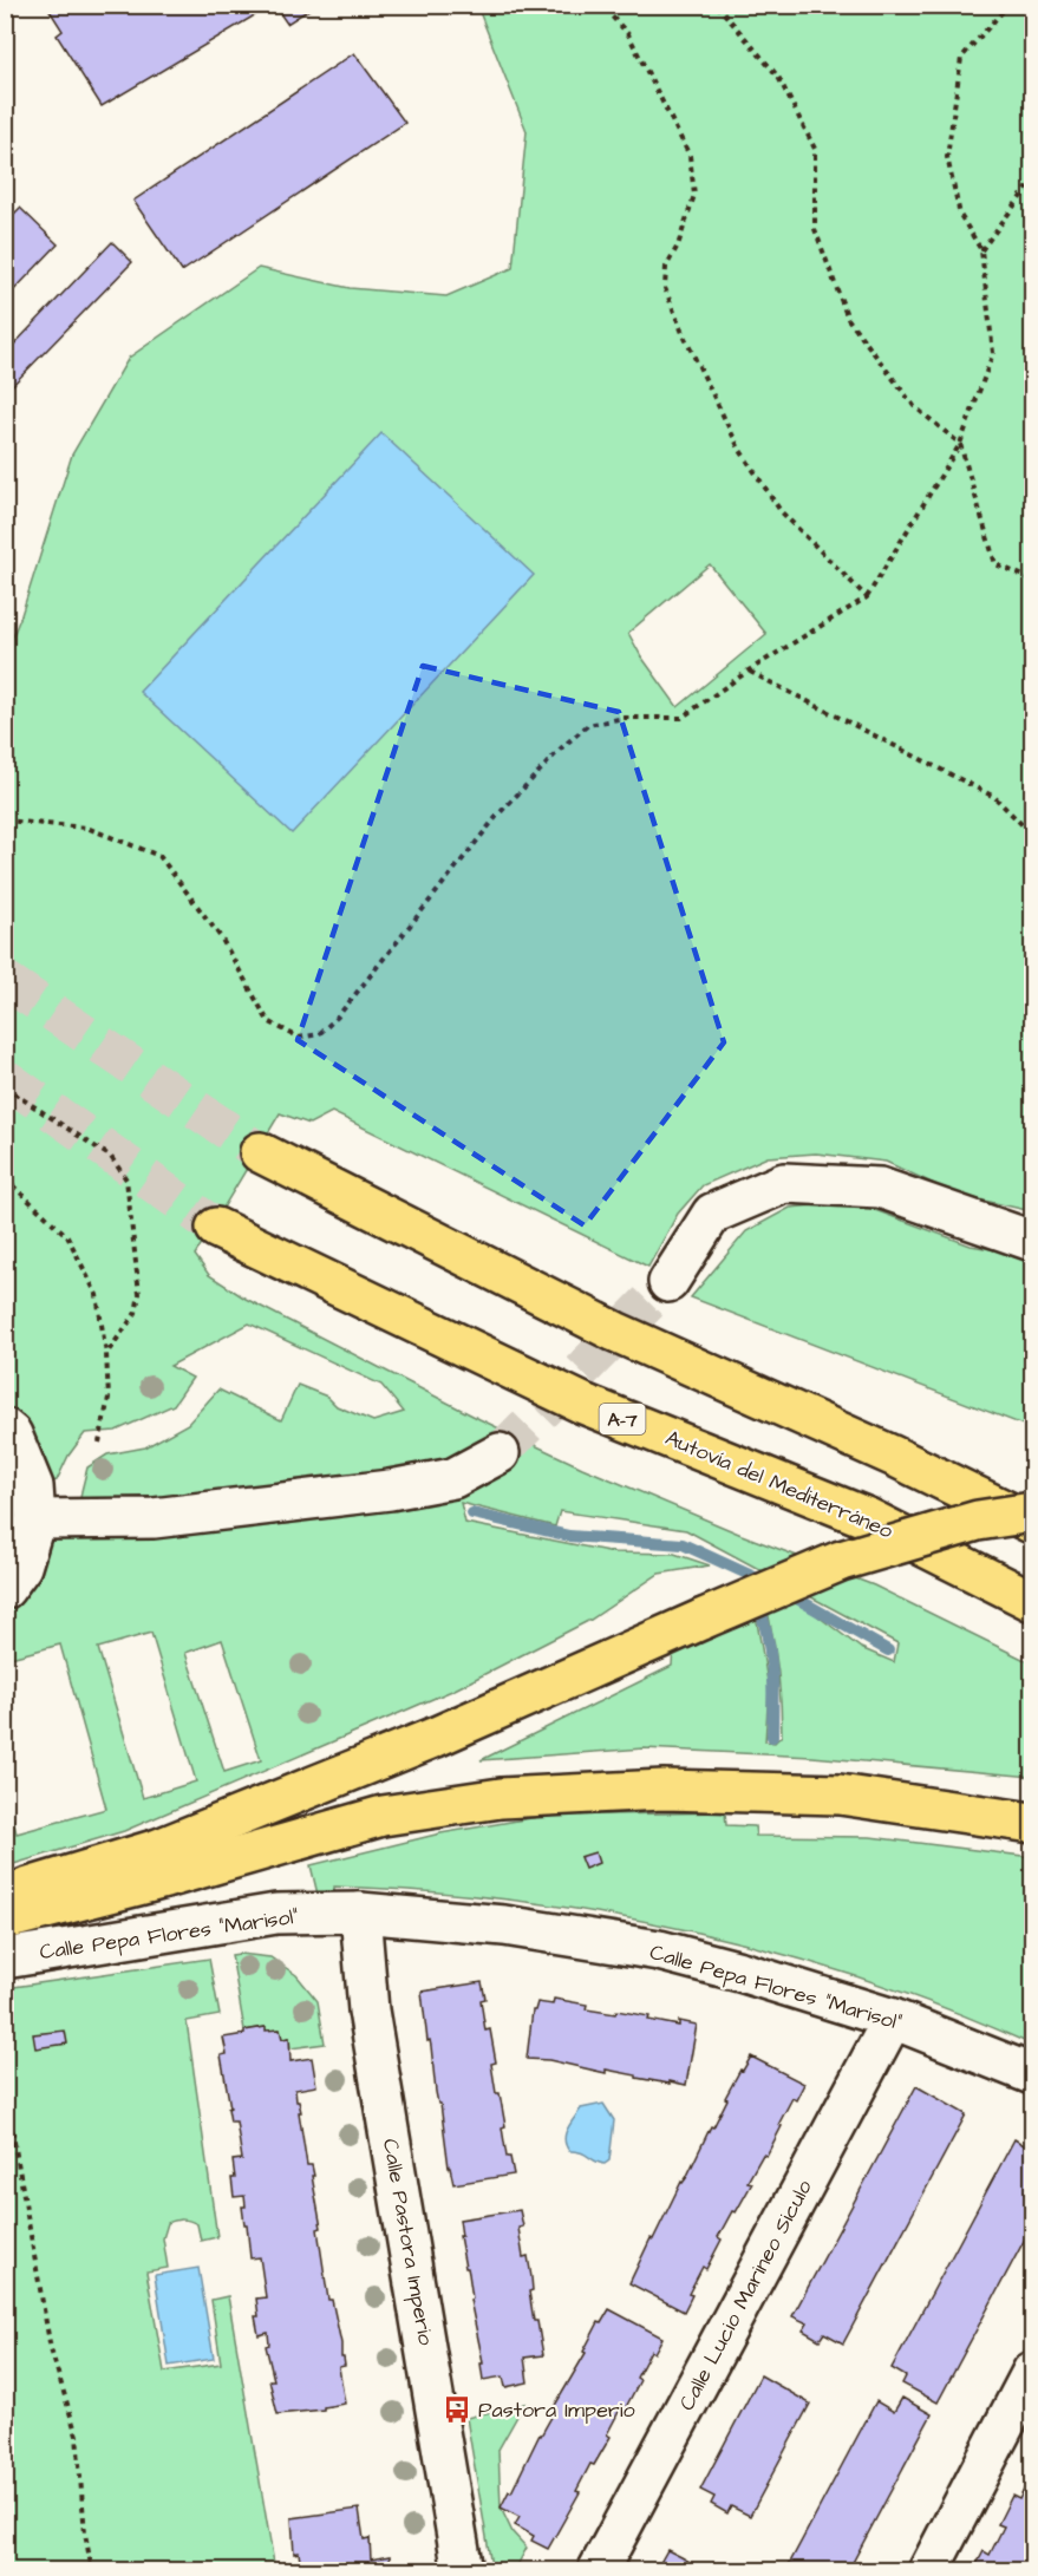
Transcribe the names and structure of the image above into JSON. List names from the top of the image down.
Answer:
{
  "streets": {
    "highway": ["A-7", "Autovía del Mediterráneo"],
    "street": ["Calle Pepa Flores \"Marisol\"", "Calle Pastora Imperio", "Calle Lucio Marineo Siculo"]
  },
  "crossings": [
    ["Calle Pepa Flores \"Marisol\"", "Calle Pastora Imperio"],
    ["Calle Pepa Flores \"Marisol\"", "Calle Lucio Marineo Siculo"]
  ],
  "places": {
    "bus stop": ["Pastora Imperio"]
  }
}
